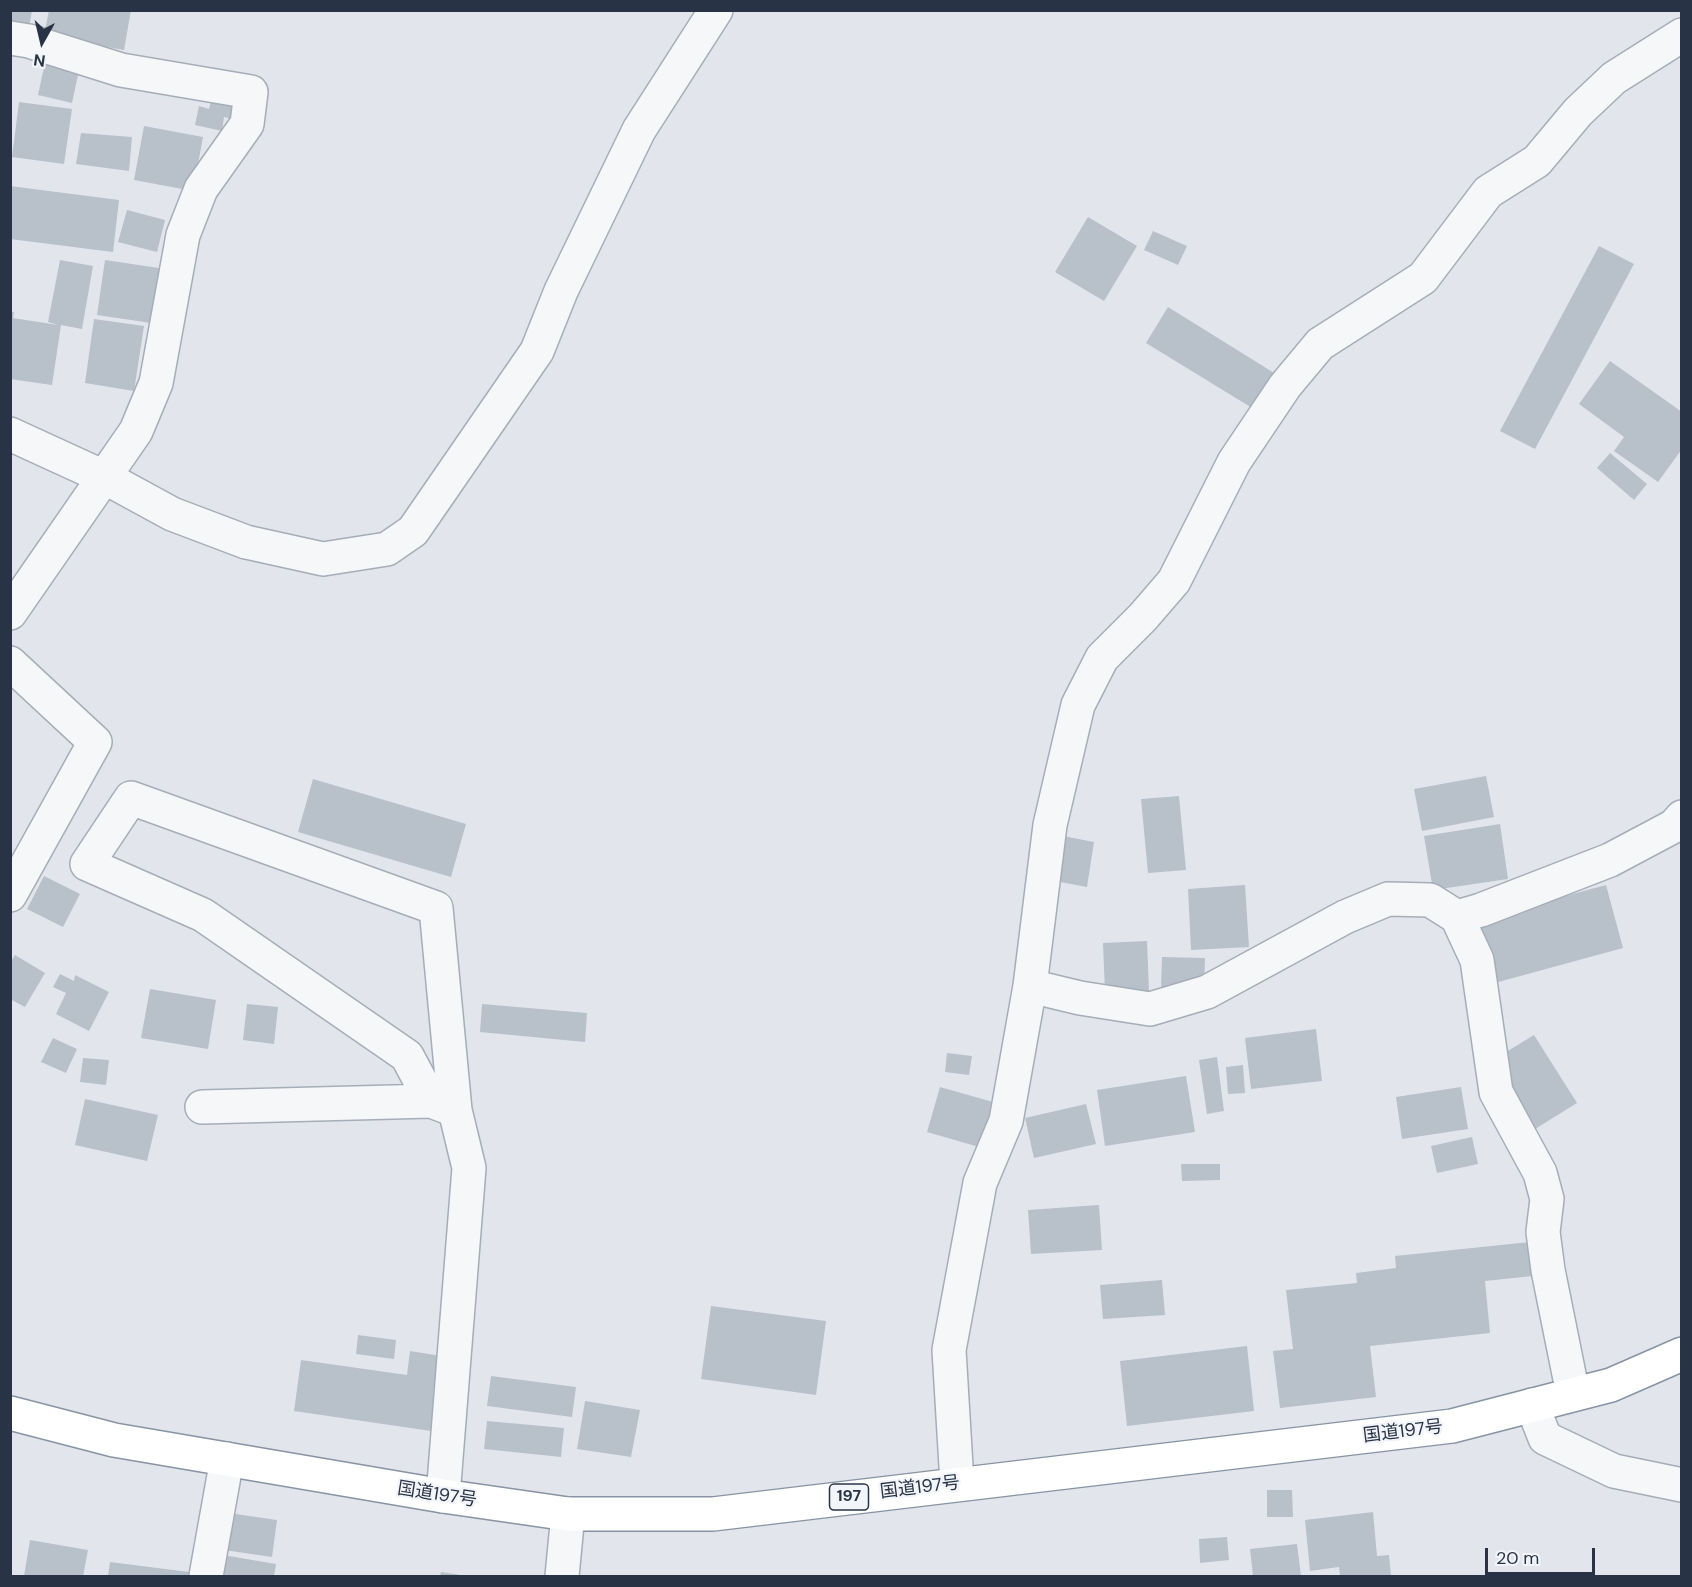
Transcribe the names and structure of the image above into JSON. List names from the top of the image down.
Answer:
{
  "streets": {
    "highway": ["国道197号", "197"]
  },
  "scale_bar": "20 m",
  "north": "bottom"
}
